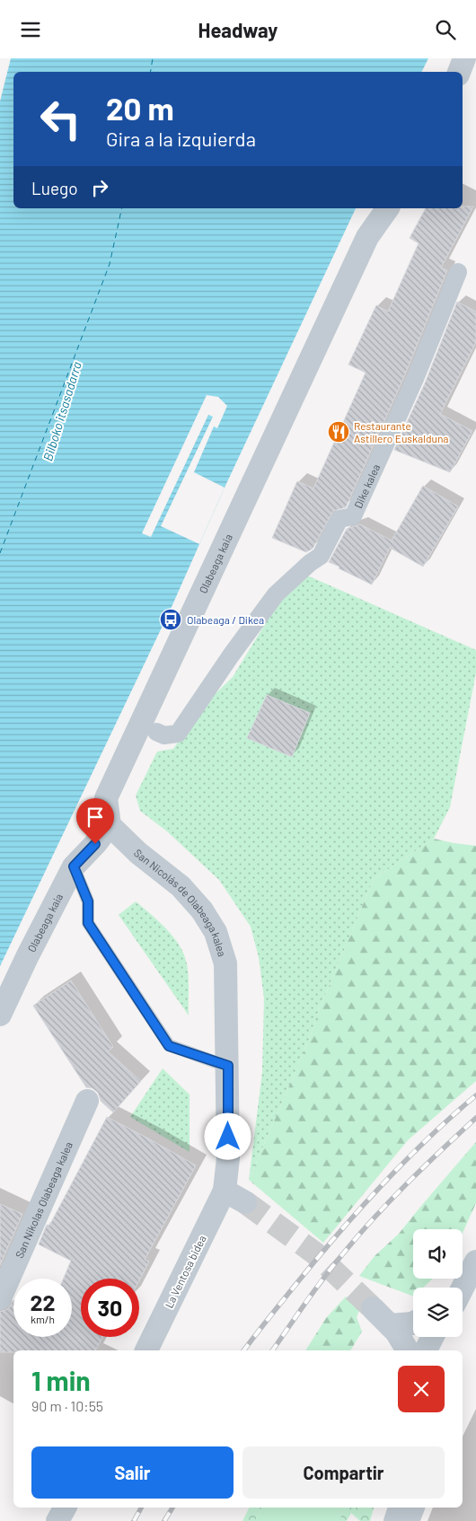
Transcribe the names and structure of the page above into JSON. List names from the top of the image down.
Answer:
{
  "streets": {
    "street": [
      "Dike kalea",
      "Olabeaga kaia",
      "San Nicolás de Olabeaga kalea",
      "San Nikolas Olabeaga kalea",
      "La Ventosa bidea"
    ]
  },
  "crossings": [
    ["Olabeaga kaia", "San Nicolás de Olabeaga kalea"],
    ["San Nicolás de Olabeaga kalea", "La Ventosa bidea"]
  ],
  "water": ["Bilboko itsasadarra"],
  "places": {
    "restaurant": ["Restaurante Astillero Euskalduna"],
    "bus stop": ["Olabeaga / Dikea"]
  },
  "page": {
    "header": "Headway",
    "turn": ["20 m", "Gira a la izquierda"],
    "then": "Luego",
    "speed": "22 km/h",
    "limit": "30",
    "heading": ["1 min", "90 m · 10:55"],
    "buttons": ["Salir", "Compartir"]
  }
}
